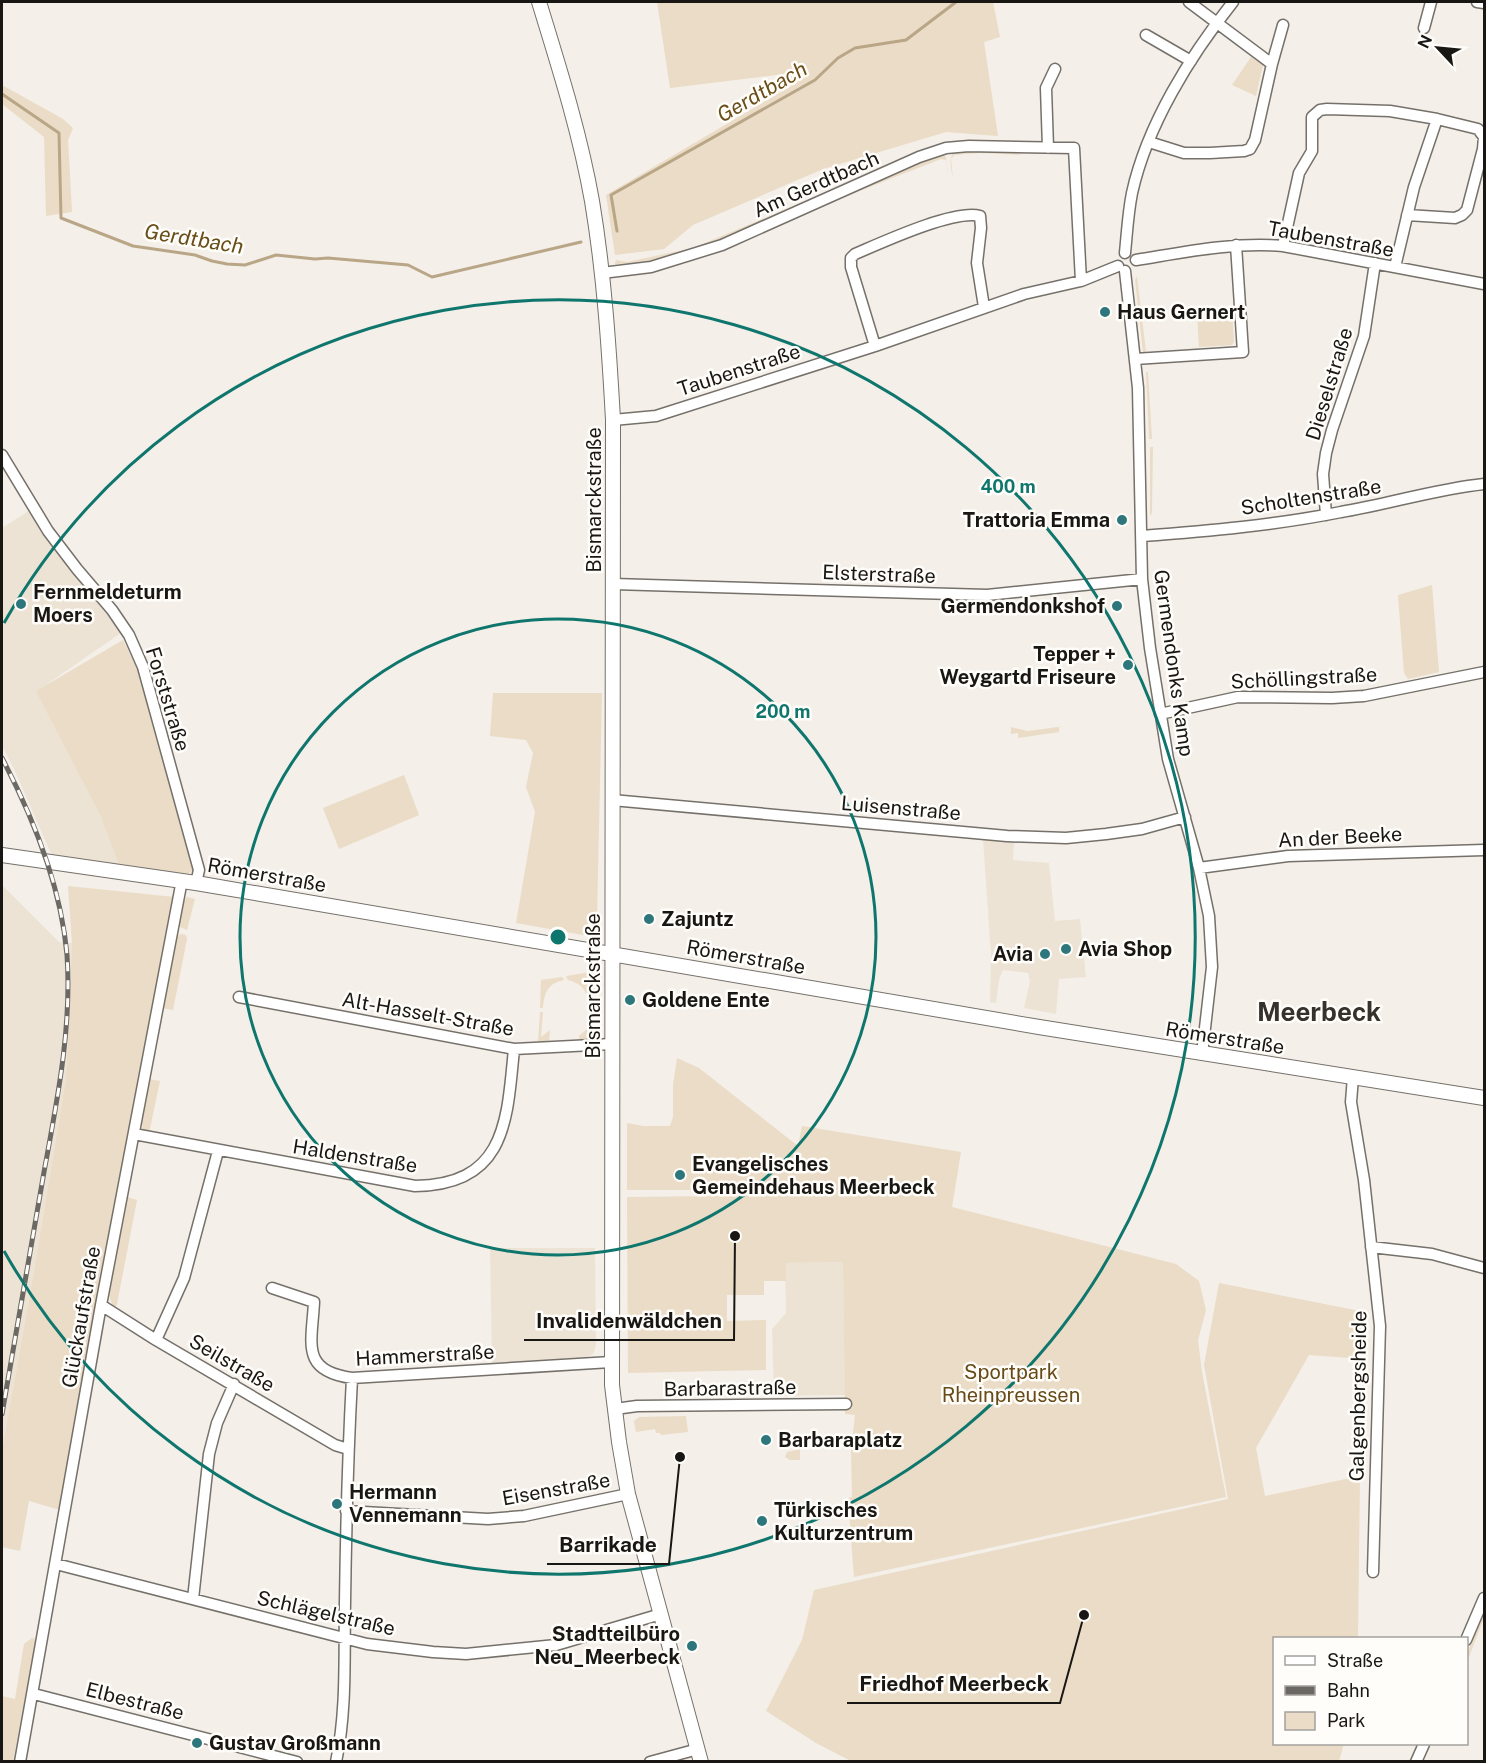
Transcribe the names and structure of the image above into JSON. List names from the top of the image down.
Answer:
{
  "streets": {
    "main road": ["Bismarckstraße", "Römerstraße"],
    "street": [
      "Am Gerdtbach",
      "Taubenstraße",
      "Dieselstraße",
      "Scholtenstraße",
      "Elsterstraße",
      "Germendonks Kamp",
      "Schöllingstraße",
      "Forststraße",
      "Luisenstraße",
      "An der Beeke",
      "Alt-Hasselt-Straße",
      "Haldenstraße",
      "Glückaufstraße",
      "Hammerstraße",
      "Seilstraße",
      "Barbarastraße",
      "Galgenbergsheide",
      "Eisenstraße",
      "Schlägelstraße",
      "Elbestraße"
    ]
  },
  "crossings": [
    ["Am Gerdtbach", "Taubenstraße"],
    ["Am Gerdtbach", "Bismarckstraße"],
    ["Taubenstraße", "Dieselstraße"],
    ["Taubenstraße", "Bismarckstraße"],
    ["Taubenstraße", "Germendonks Kamp"],
    ["Dieselstraße", "Scholtenstraße"],
    ["Scholtenstraße", "Germendonks Kamp"],
    ["Bismarckstraße", "Elsterstraße"],
    ["Bismarckstraße", "Luisenstraße"],
    ["Bismarckstraße", "Römerstraße"],
    ["Bismarckstraße", "Alt-Hasselt-Straße"],
    ["Bismarckstraße", "Hammerstraße"],
    ["Bismarckstraße", "Barbarastraße"],
    ["Bismarckstraße", "Eisenstraße"],
    ["Bismarckstraße", "Schlägelstraße"],
    ["Elsterstraße", "Germendonks Kamp"],
    ["Germendonks Kamp", "Schöllingstraße"],
    ["Germendonks Kamp", "Luisenstraße"],
    ["Germendonks Kamp", "An der Beeke"],
    ["Germendonks Kamp", "Römerstraße"],
    ["Forststraße", "Römerstraße"],
    ["Römerstraße", "Glückaufstraße"],
    ["Römerstraße", "Galgenbergsheide"],
    ["Alt-Hasselt-Straße", "Haldenstraße"],
    ["Haldenstraße", "Glückaufstraße"],
    ["Glückaufstraße", "Seilstraße"],
    ["Glückaufstraße", "Schlägelstraße"],
    ["Glückaufstraße", "Elbestraße"]
  ],
  "districts": ["Meerbeck"],
  "water": ["Gerdtbach"],
  "parks": ["Sportpark Rheinpreussen"],
  "places": [
    "Haus Gernert",
    "Trattoria Emma",
    "Fernmeldeturm Moers",
    "Germendonkshof",
    "Tepper + Weygartd Friseure",
    "Zajuntz",
    "Avia Shop",
    "Avia",
    "Goldene Ente",
    "Evangelisches Gemeindehaus Meerbeck",
    "Invalidenwäldchen",
    "Barbaraplatz",
    "Barrikade",
    "Hermann Vennemann",
    "Türkisches Kulturzentrum",
    "Friedhof Meerbeck",
    "Stadtteilbüro Neu_Meerbeck",
    "Gustav Großmann"
  ],
  "legend": ["Straße", "Bahn", "Park"],
  "north": "top left",
  "rings": ["400 m", "200 m"]
}
